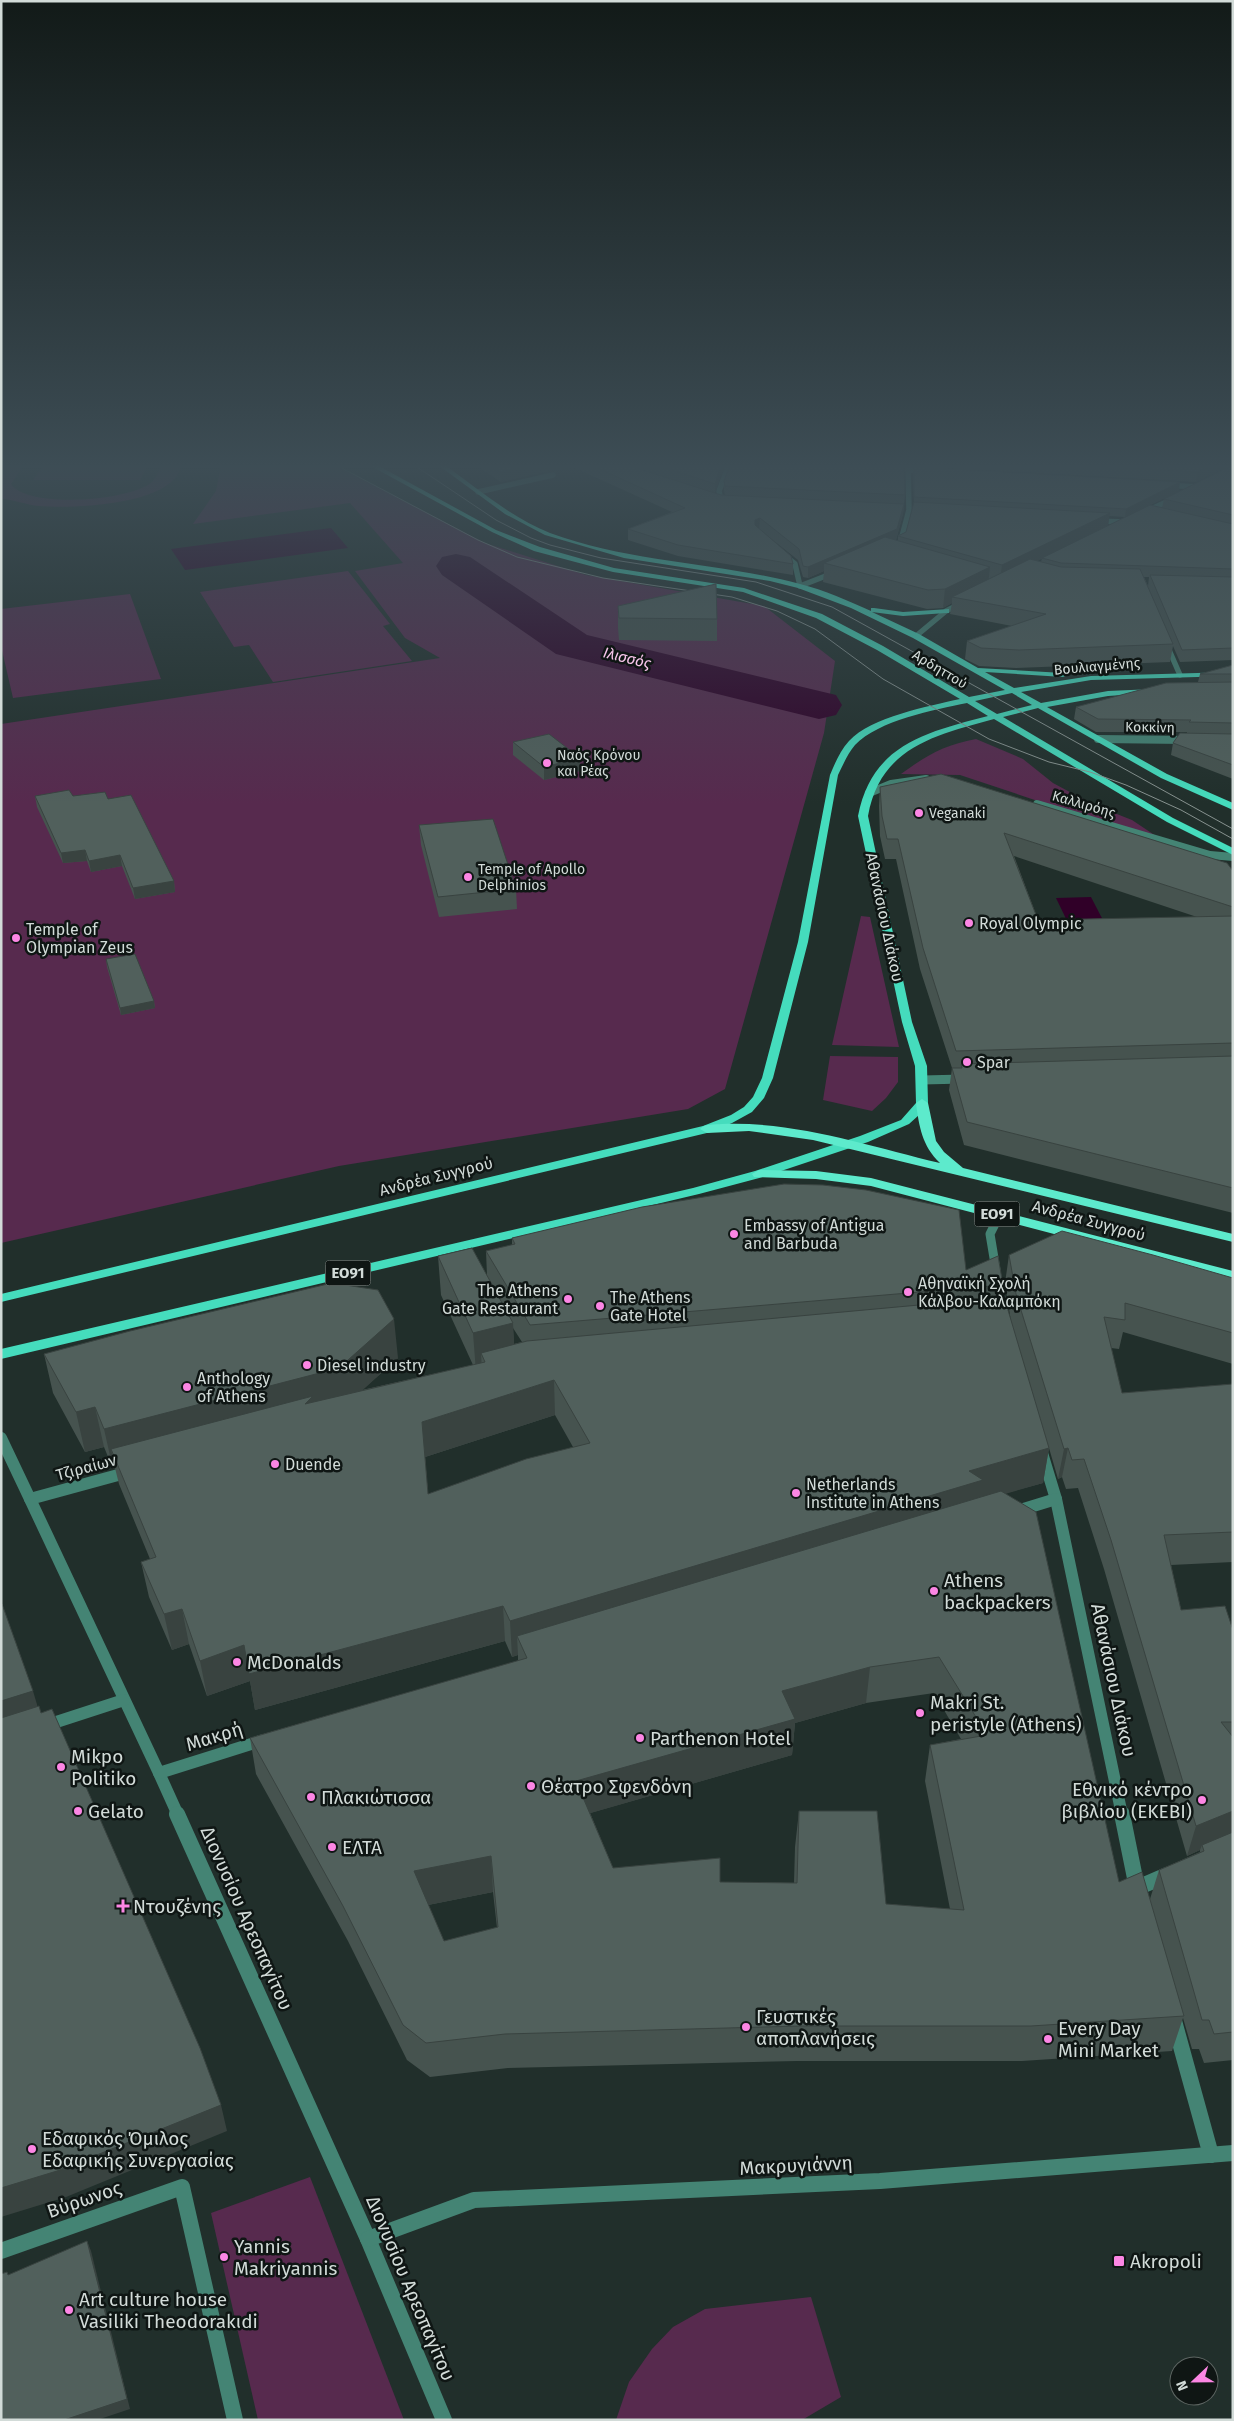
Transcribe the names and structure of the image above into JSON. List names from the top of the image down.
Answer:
{
  "streets": {
    "highway": ["Ανδρέα Συγγρού", "ΕΟ91"],
    "main road": [
      "Βουλιαγμένης",
      "Αρδηττού",
      "Καλλιρόης",
      "Αθανάσιου Διάκου"
    ],
    "street": [
      "Κοκκίνη",
      "Τζιραίων",
      "Μακρή",
      "Διονυσίου Αρεοπαγίτου",
      "Μακρυγιάννη",
      "Βύρωνος"
    ]
  },
  "crossings": [
    ["Βουλιαγμένης", "Αρδηττού"],
    ["Βουλιαγμένης", "Καλλιρόης"],
    ["Βουλιαγμένης", "Αθανάσιου Διάκου"],
    ["Αρδηττού", "Καλλιρόης"],
    ["Καλλιρόης", "Αθανάσιου Διάκου"],
    ["Τζιραίων", "Διονυσίου Αρεοπαγίτου"],
    ["Μακρή", "Διονυσίου Αρεοπαγίτου"],
    ["Διονυσίου Αρεοπαγίτου", "Μακρυγιάννη"]
  ],
  "water": ["Ιλισσός"],
  "places": {
    "other": [
      "Ναός Κρόνου και Ρέας",
      "Veganaki",
      "Temple of Apollo Delphinios",
      "Royal Olympic",
      "Temple of Olympian Zeus",
      "Spar",
      "Embassy of Antigua and Barbuda",
      "Αθηναϊκή Σχολή Κάλβου-Καλαμπόκη",
      "The Athens Gate Restaurant",
      "The Athens Gate Hotel",
      "Diesel industry",
      "Anthology of Athens",
      "Duende",
      "Netherlands Institute in Athens",
      "Athens backpackers",
      "McDonalds",
      "Makri St. peristyle (Athens)",
      "Parthenon Hotel",
      "Mikpo Politiko",
      "Θέατρο Σφενδόνη",
      "Πλακιώτισσα",
      "Εθνικό κέντρο βιβλίου (ΕΚΕΒΙ)",
      "Gelato",
      "ΕΛΤΑ",
      "Γευστικές αποπλανήσεις",
      "Every Day Mini Market",
      "Εδαφικός Όμιλος Εδαφικής Συνεργασίας",
      "Yannis Makriyannis",
      "Art culture house Vasiliki Theodorakιdi"
    ],
    "health": ["Ντουζένης"],
    "transit": ["Akropoli"]
  },
  "north": "left"
}
